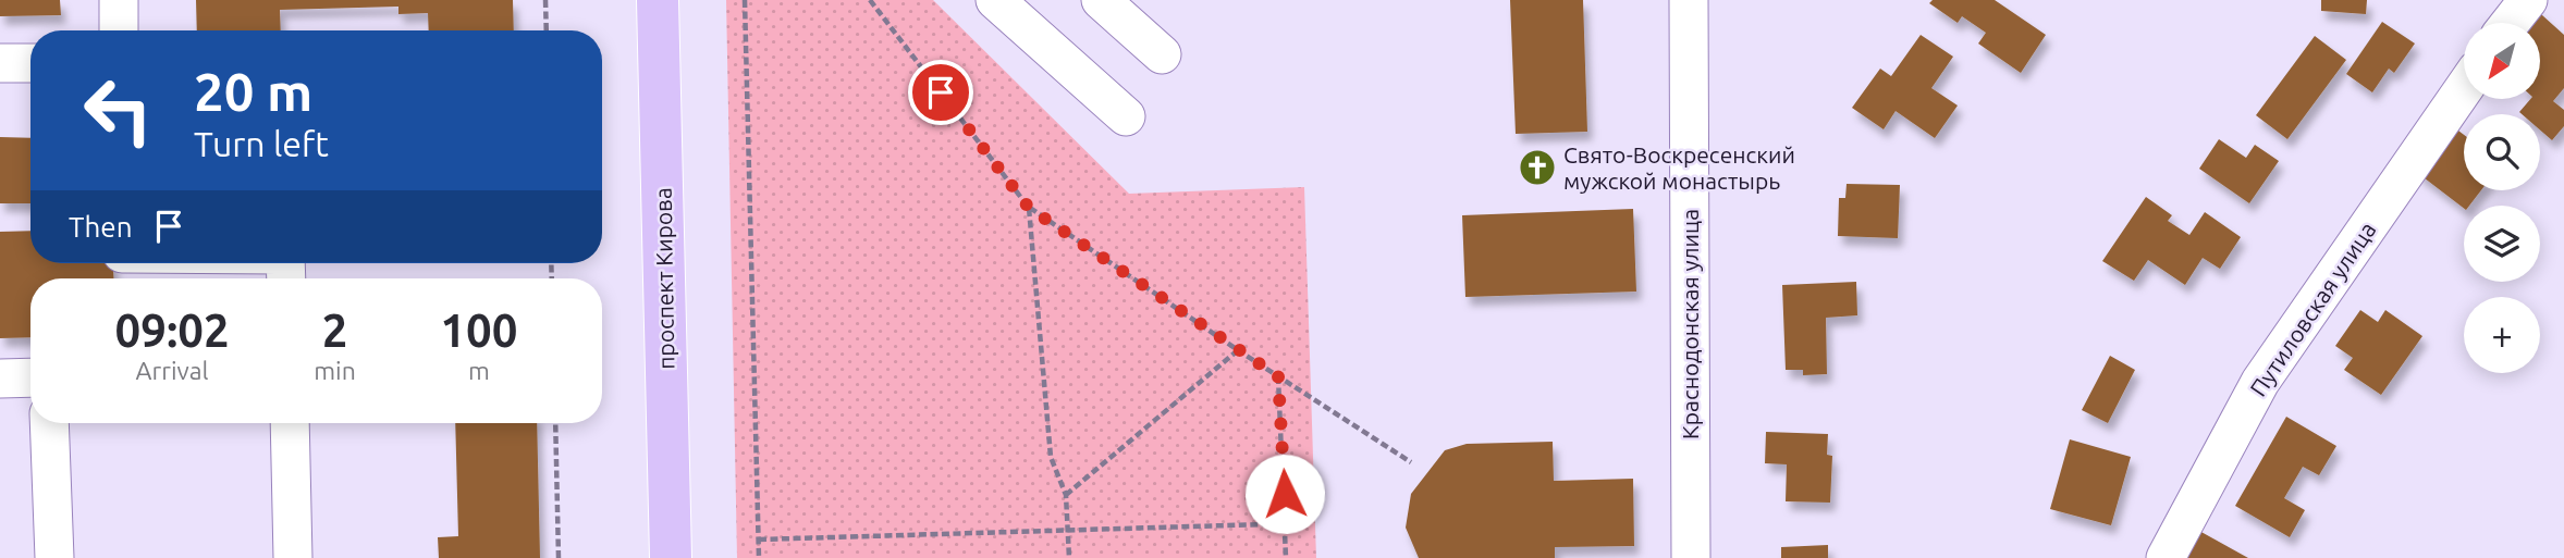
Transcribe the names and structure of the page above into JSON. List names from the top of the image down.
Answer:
{
  "streets": {
    "main road": ["проспект Кирова"],
    "street": ["Путиловская улица", "Краснодонская улица"]
  },
  "places": {
    "church": ["Свято-Воскресенский мужской монастырь"]
  },
  "north": "bottom left",
  "page": {
    "map_buttons": "+",
    "turn": ["20 m", "Turn left"],
    "then": "Then",
    "eta": [
      "09:02",
      "Arrival",
      "2",
      "min",
      "100",
      "m"
    ]
  }
}
